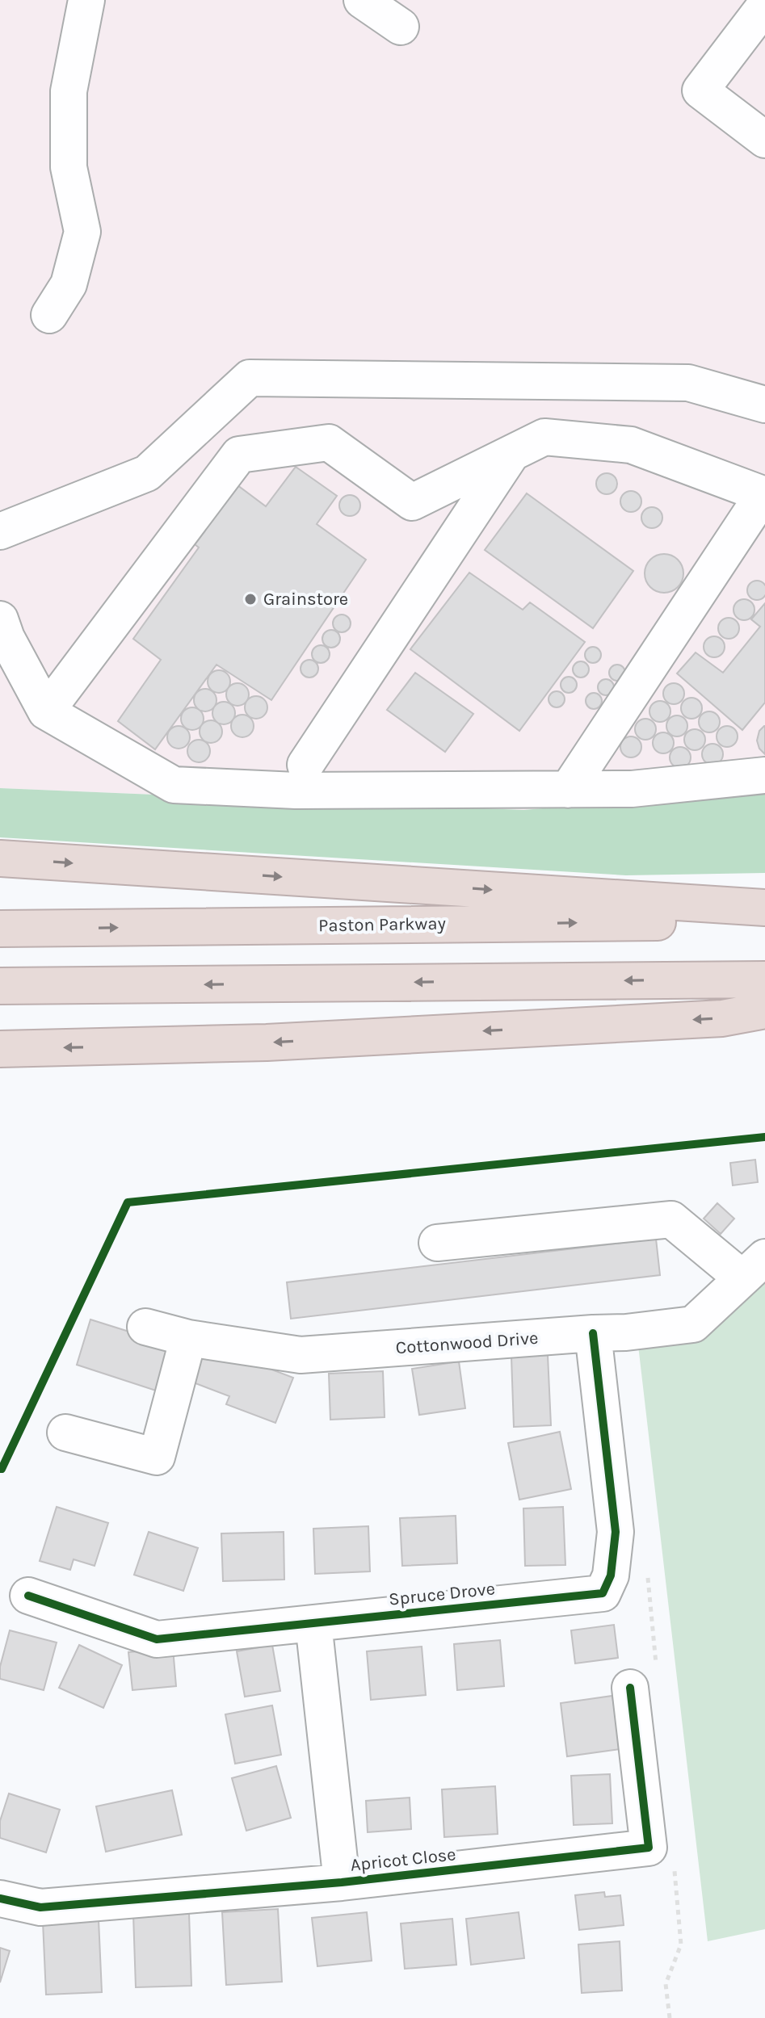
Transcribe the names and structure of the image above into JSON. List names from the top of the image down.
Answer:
{
  "streets": {
    "highway": ["Paston Parkway"],
    "street": ["Cottonwood Drive", "Spruce Drove", "Apricot Close"]
  },
  "crossings": [
    ["Cottonwood Drive", "Spruce Drove"],
    ["Spruce Drove", "Apricot Close"]
  ],
  "places": ["Grainstore"]
}
